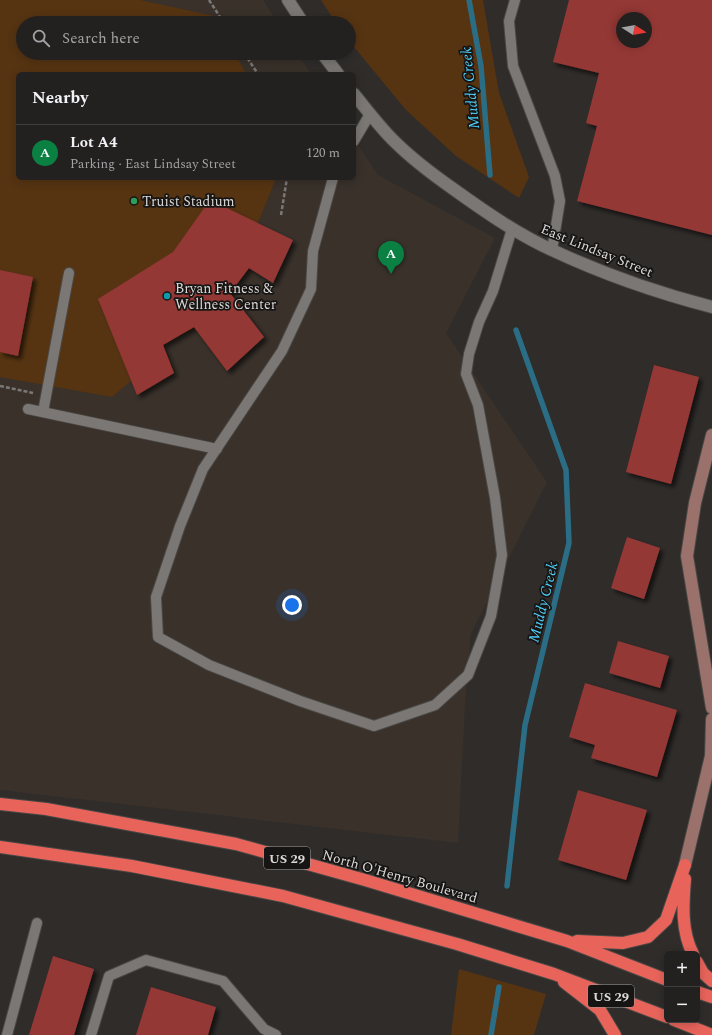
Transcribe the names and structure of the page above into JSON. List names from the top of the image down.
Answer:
{
  "streets": {
    "highway": ["US 29", "North O'Henry Boulevard"],
    "street": ["East Lindsay Street"]
  },
  "water": ["Muddy Creek"],
  "places": ["Truist Stadium", "Bryan Fitness & Wellness Center"],
  "north": "right",
  "page": {
    "search": "Search here",
    "heading": "Nearby",
    "list": [
      {
        "mark": "A",
        "name": "Lot A4",
        "note": "Parking · East Lindsay Street",
        "value": "120 m"
      }
    ],
    "pins": "A",
    "map_buttons": ["+", "−"]
  }
}
